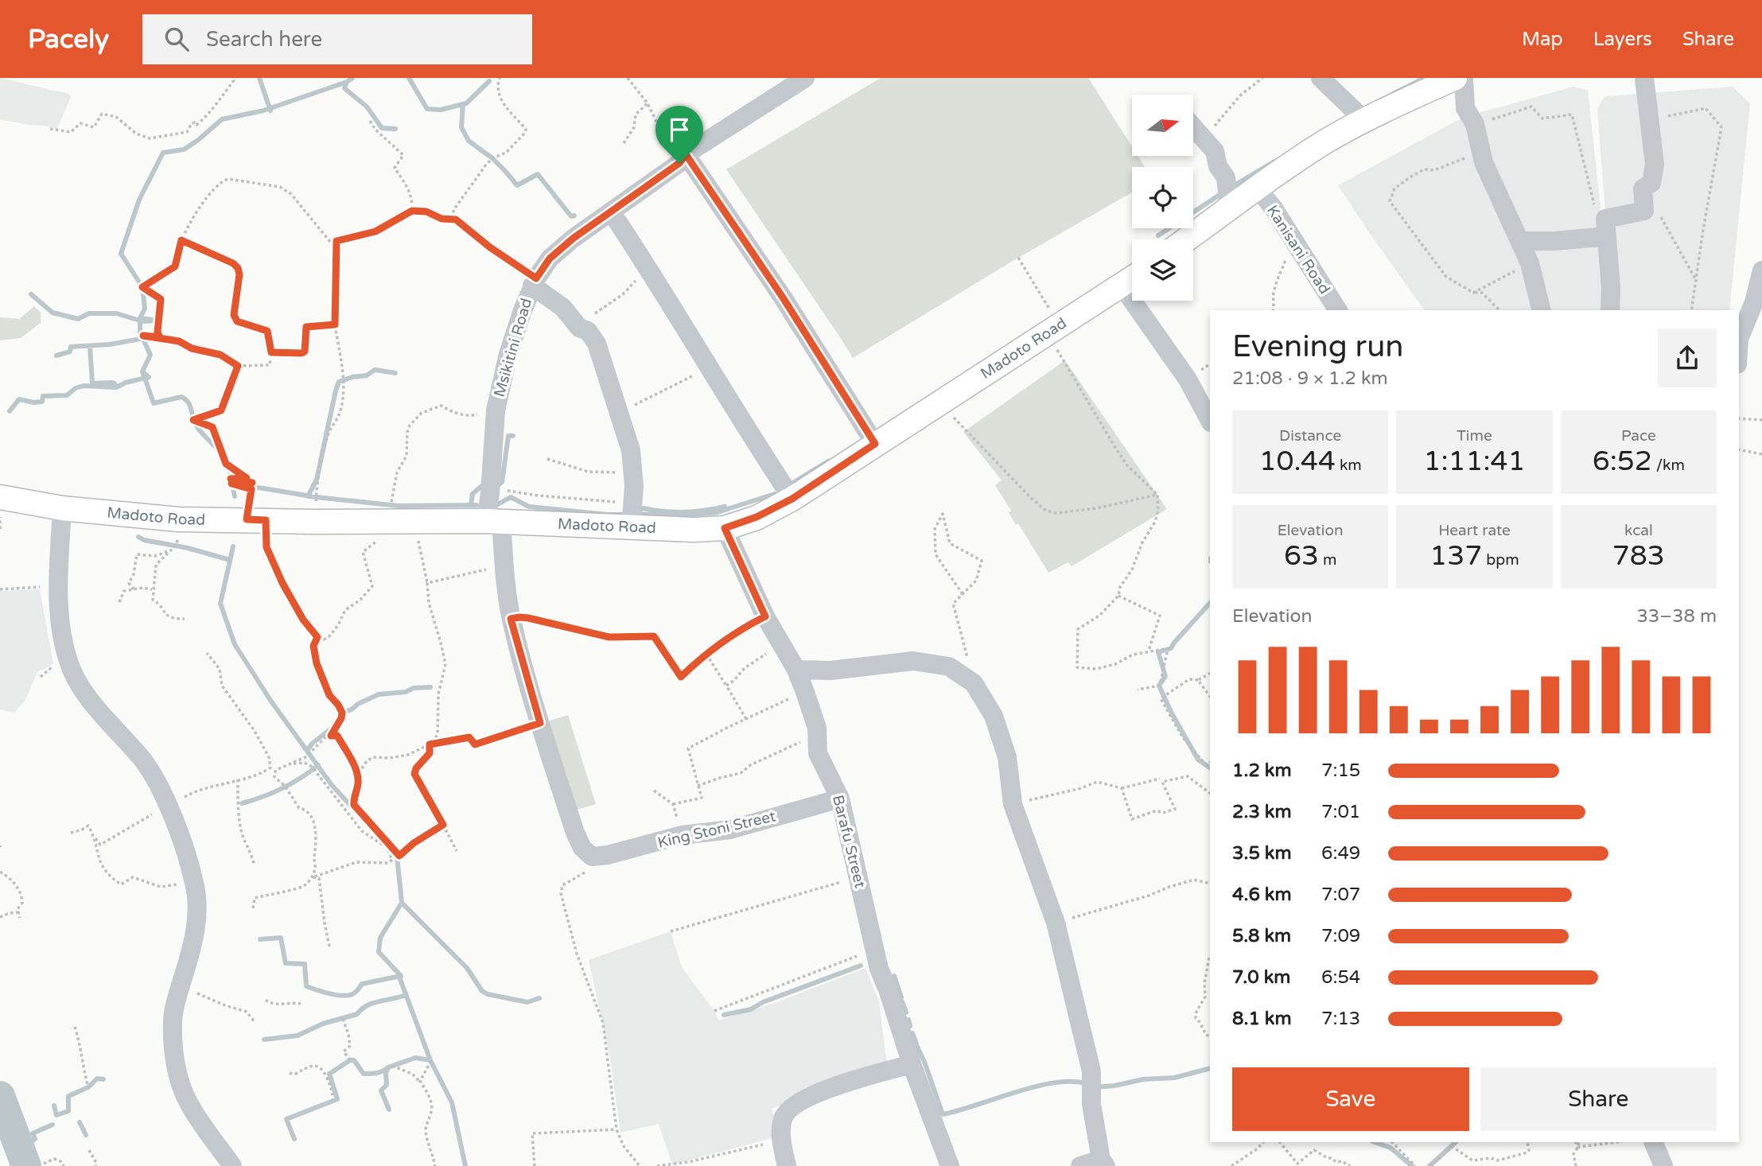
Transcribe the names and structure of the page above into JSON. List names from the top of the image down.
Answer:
{
  "streets": {
    "main road": ["Madoto Road"],
    "street": [
      "Kanisani Road",
      "Msikitini Road",
      "King Stoni Street",
      "Barafu Street"
    ]
  },
  "crossings": [
    ["Msikitini Road", "Madoto Road"],
    ["Madoto Road", "Barafu Street"],
    ["King Stoni Street", "Barafu Street"]
  ],
  "north": "right",
  "page": {
    "header": "Pacely",
    "search": "Search here",
    "nav": ["Map", "Layers", "Share"],
    "heading": ["Evening run", "21:08 · 9 × 1.2 km"],
    "stats": [
      ["Distance", "10.44 km"],
      ["Time", "1:11:41"],
      ["Pace", "6:52 /km"],
      ["Elevation", "63 m"],
      ["Heart rate", "137 bpm"],
      ["kcal", "783"]
    ],
    "chart": ["Elevation", "33–38 m"],
    "list": [
      {
        "name": "1.2 km",
        "note": "7:15"
      },
      {
        "name": "2.3 km",
        "note": "7:01"
      },
      {
        "name": "3.5 km",
        "note": "6:49"
      },
      {
        "name": "4.6 km",
        "note": "7:07"
      },
      {
        "name": "5.8 km",
        "note": "7:09"
      },
      {
        "name": "7.0 km",
        "note": "6:54"
      },
      {
        "name": "8.1 km",
        "note": "7:13"
      }
    ],
    "buttons": ["Save", "Share"]
  }
}
